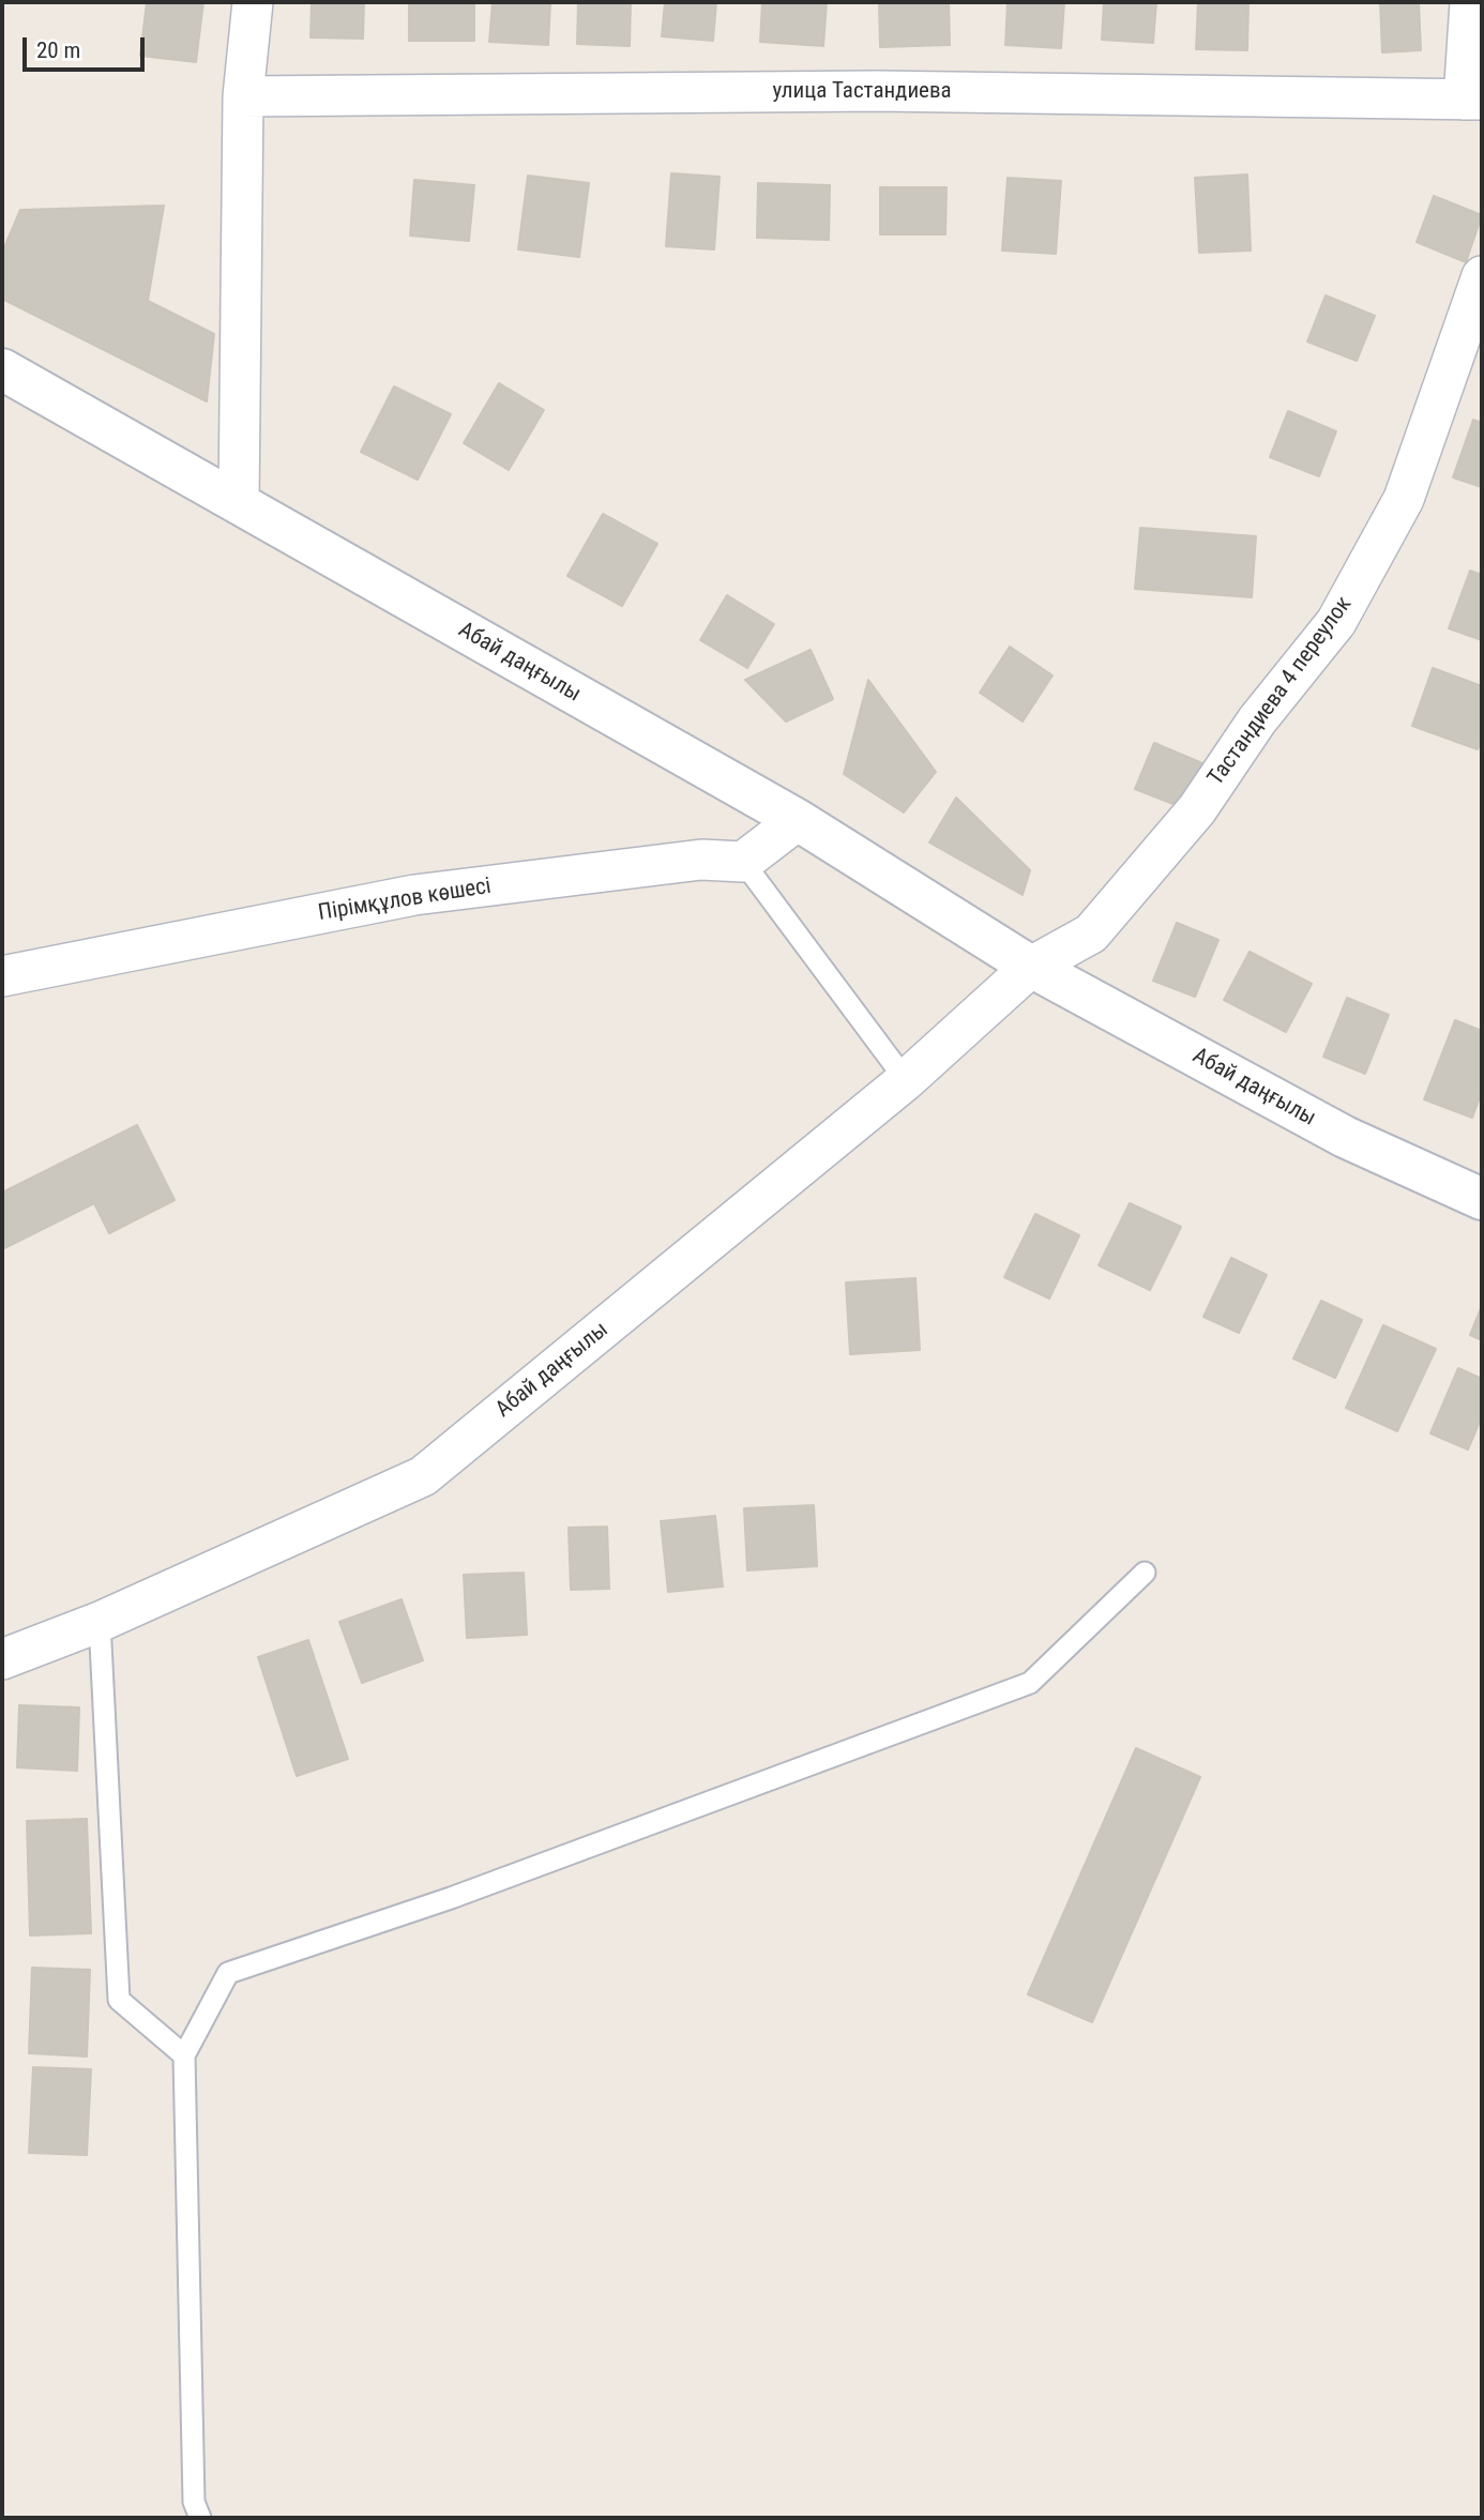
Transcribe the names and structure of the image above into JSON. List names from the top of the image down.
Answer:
{
  "streets": {
    "street": [
      "улица Тастандиева",
      "Абай даңғылы",
      "Тастандиева 4 переулок",
      "Пірімқұлов көшесі"
    ]
  },
  "crossings": [
    ["Абай даңғылы", "Тастандиева 4 переулок"]
  ],
  "scale_bar": "20 m"
}
